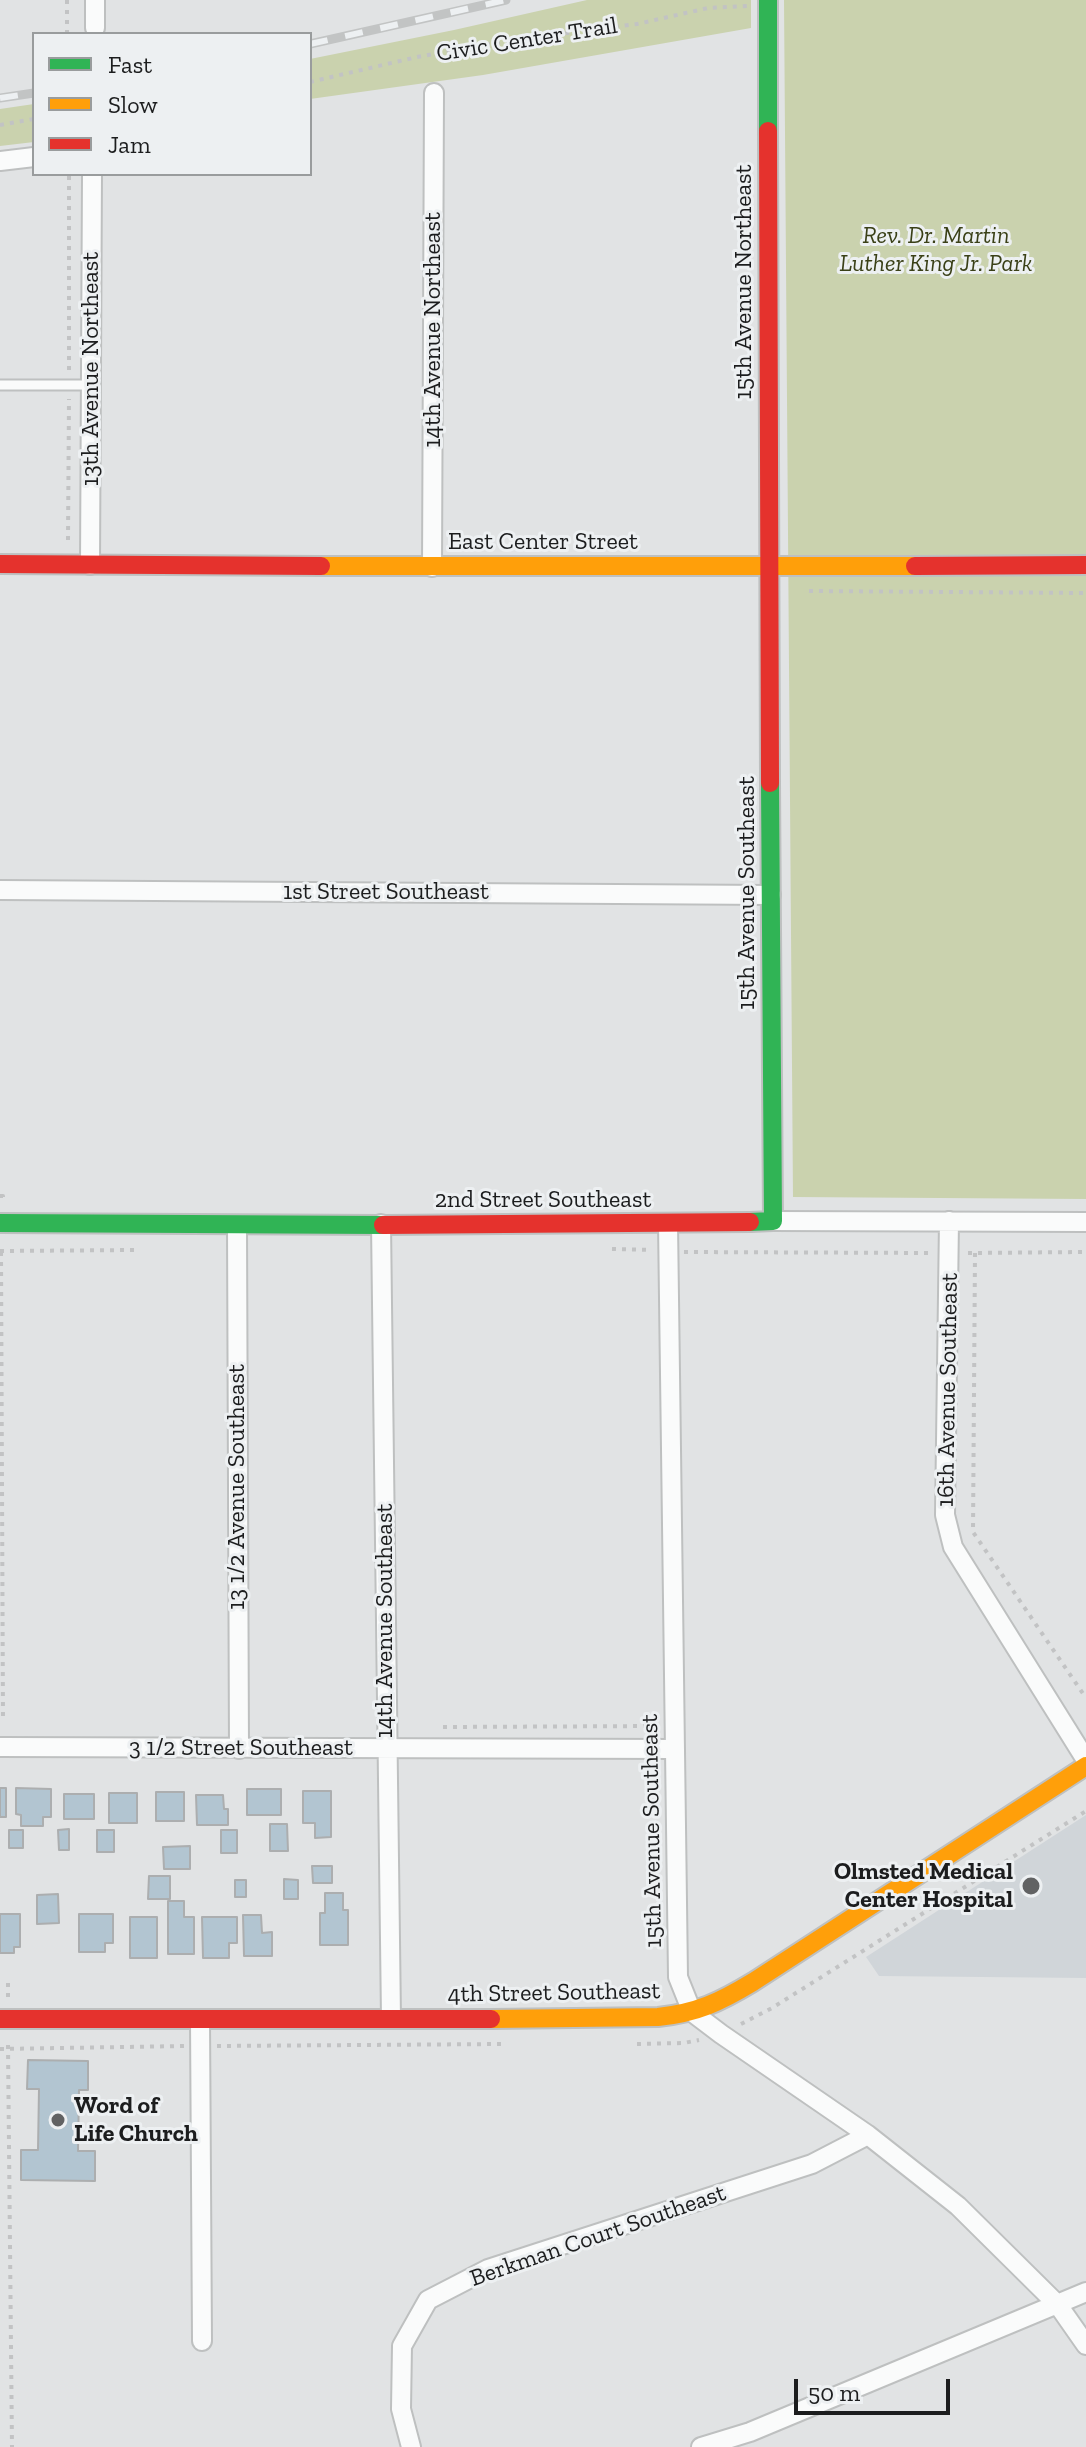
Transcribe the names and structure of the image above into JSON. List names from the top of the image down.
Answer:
{
  "streets": {
    "street": [
      "15th Avenue Northeast",
      "14th Avenue Northeast",
      "13th Avenue Northeast",
      "East Center Street",
      "1st Street Southeast",
      "15th Avenue Southeast",
      "2nd Street Southeast",
      "16th Avenue Southeast",
      "13 1/2 Avenue Southeast",
      "14th Avenue Southeast",
      "3 1/2 Street Southeast",
      "4th Street Southeast",
      "Berkman Court Southeast"
    ],
    "path": ["Civic Center Trail"]
  },
  "crossings": [
    ["15th Avenue Northeast", "East Center Street"],
    ["15th Avenue Northeast", "15th Avenue Southeast"],
    ["14th Avenue Northeast", "East Center Street"],
    ["13th Avenue Northeast", "East Center Street"],
    ["East Center Street", "15th Avenue Southeast"],
    ["1st Street Southeast", "15th Avenue Southeast"],
    ["15th Avenue Southeast", "2nd Street Southeast"],
    ["15th Avenue Southeast", "3 1/2 Street Southeast"],
    ["15th Avenue Southeast", "4th Street Southeast"],
    ["2nd Street Southeast", "16th Avenue Southeast"],
    ["2nd Street Southeast", "13 1/2 Avenue Southeast"],
    ["2nd Street Southeast", "14th Avenue Southeast"],
    ["13 1/2 Avenue Southeast", "3 1/2 Street Southeast"],
    ["14th Avenue Southeast", "3 1/2 Street Southeast"],
    ["14th Avenue Southeast", "4th Street Southeast"]
  ],
  "parks": ["Rev. Dr. Martin Luther King Jr. Park"],
  "places": ["Olmsted Medical Center Hospital", "Word of Life Church"],
  "legend": ["Fast", "Slow", "Jam"],
  "scale_bar": "50 m"
}
